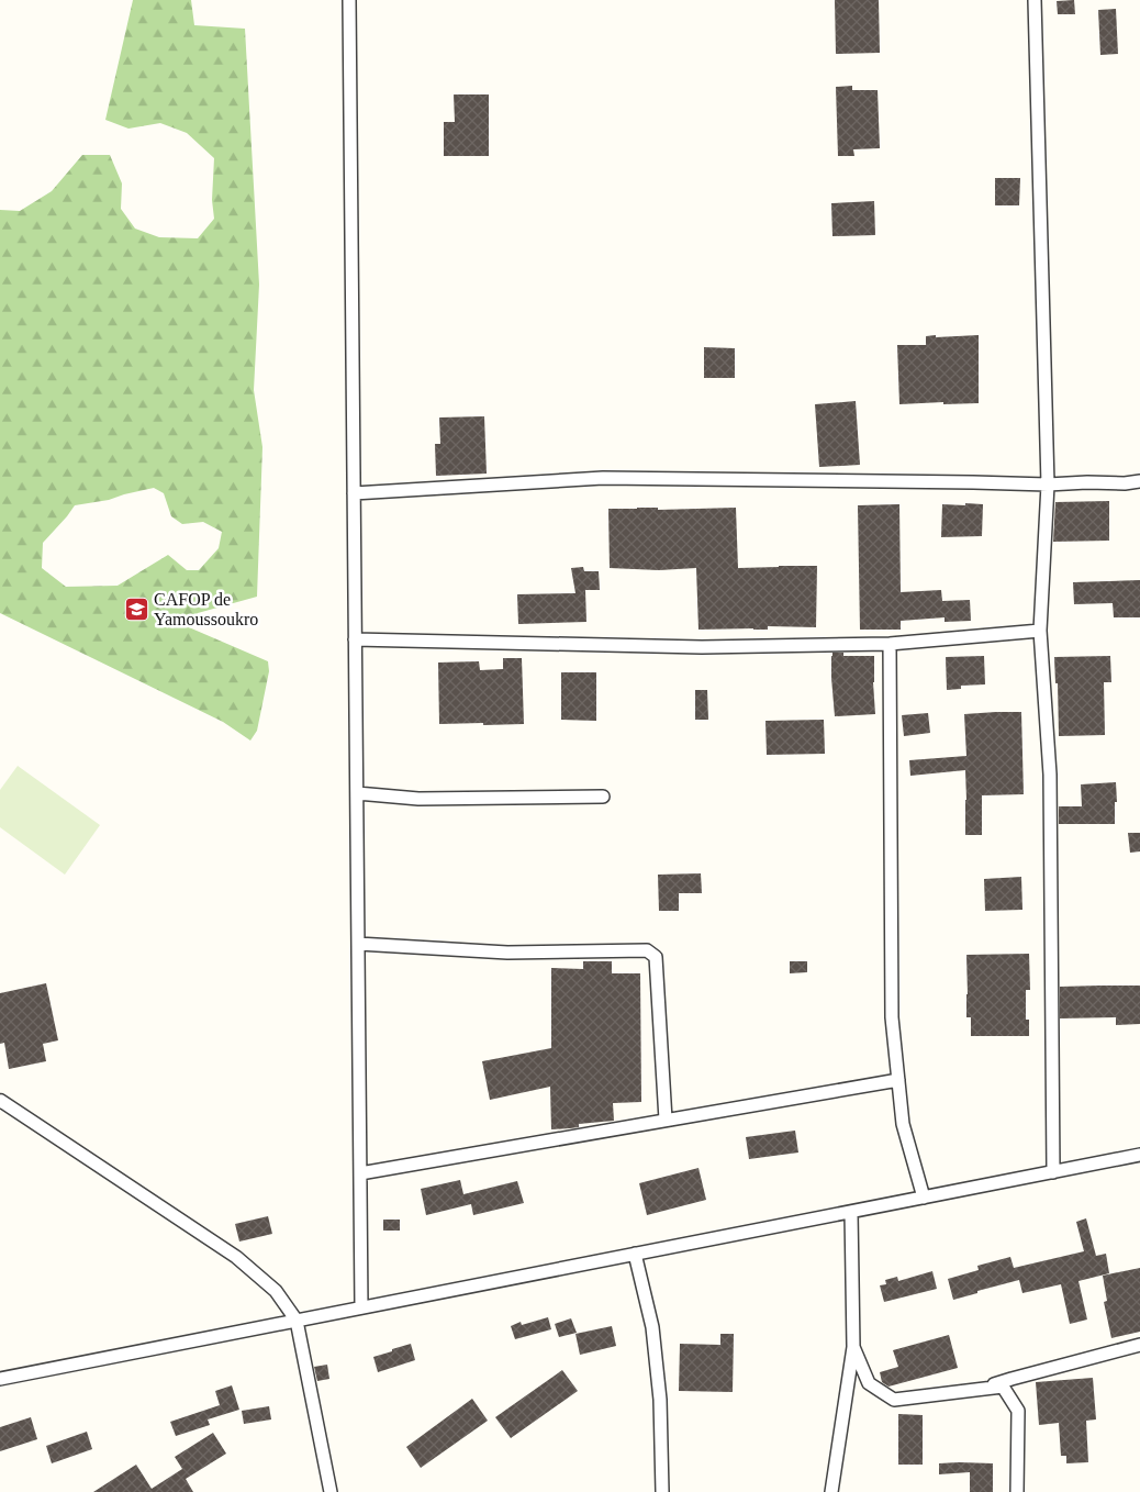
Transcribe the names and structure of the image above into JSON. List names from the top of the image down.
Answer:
{
  "places": {
    "school or university": ["CAFOP de Yamoussoukro"]
  }
}
